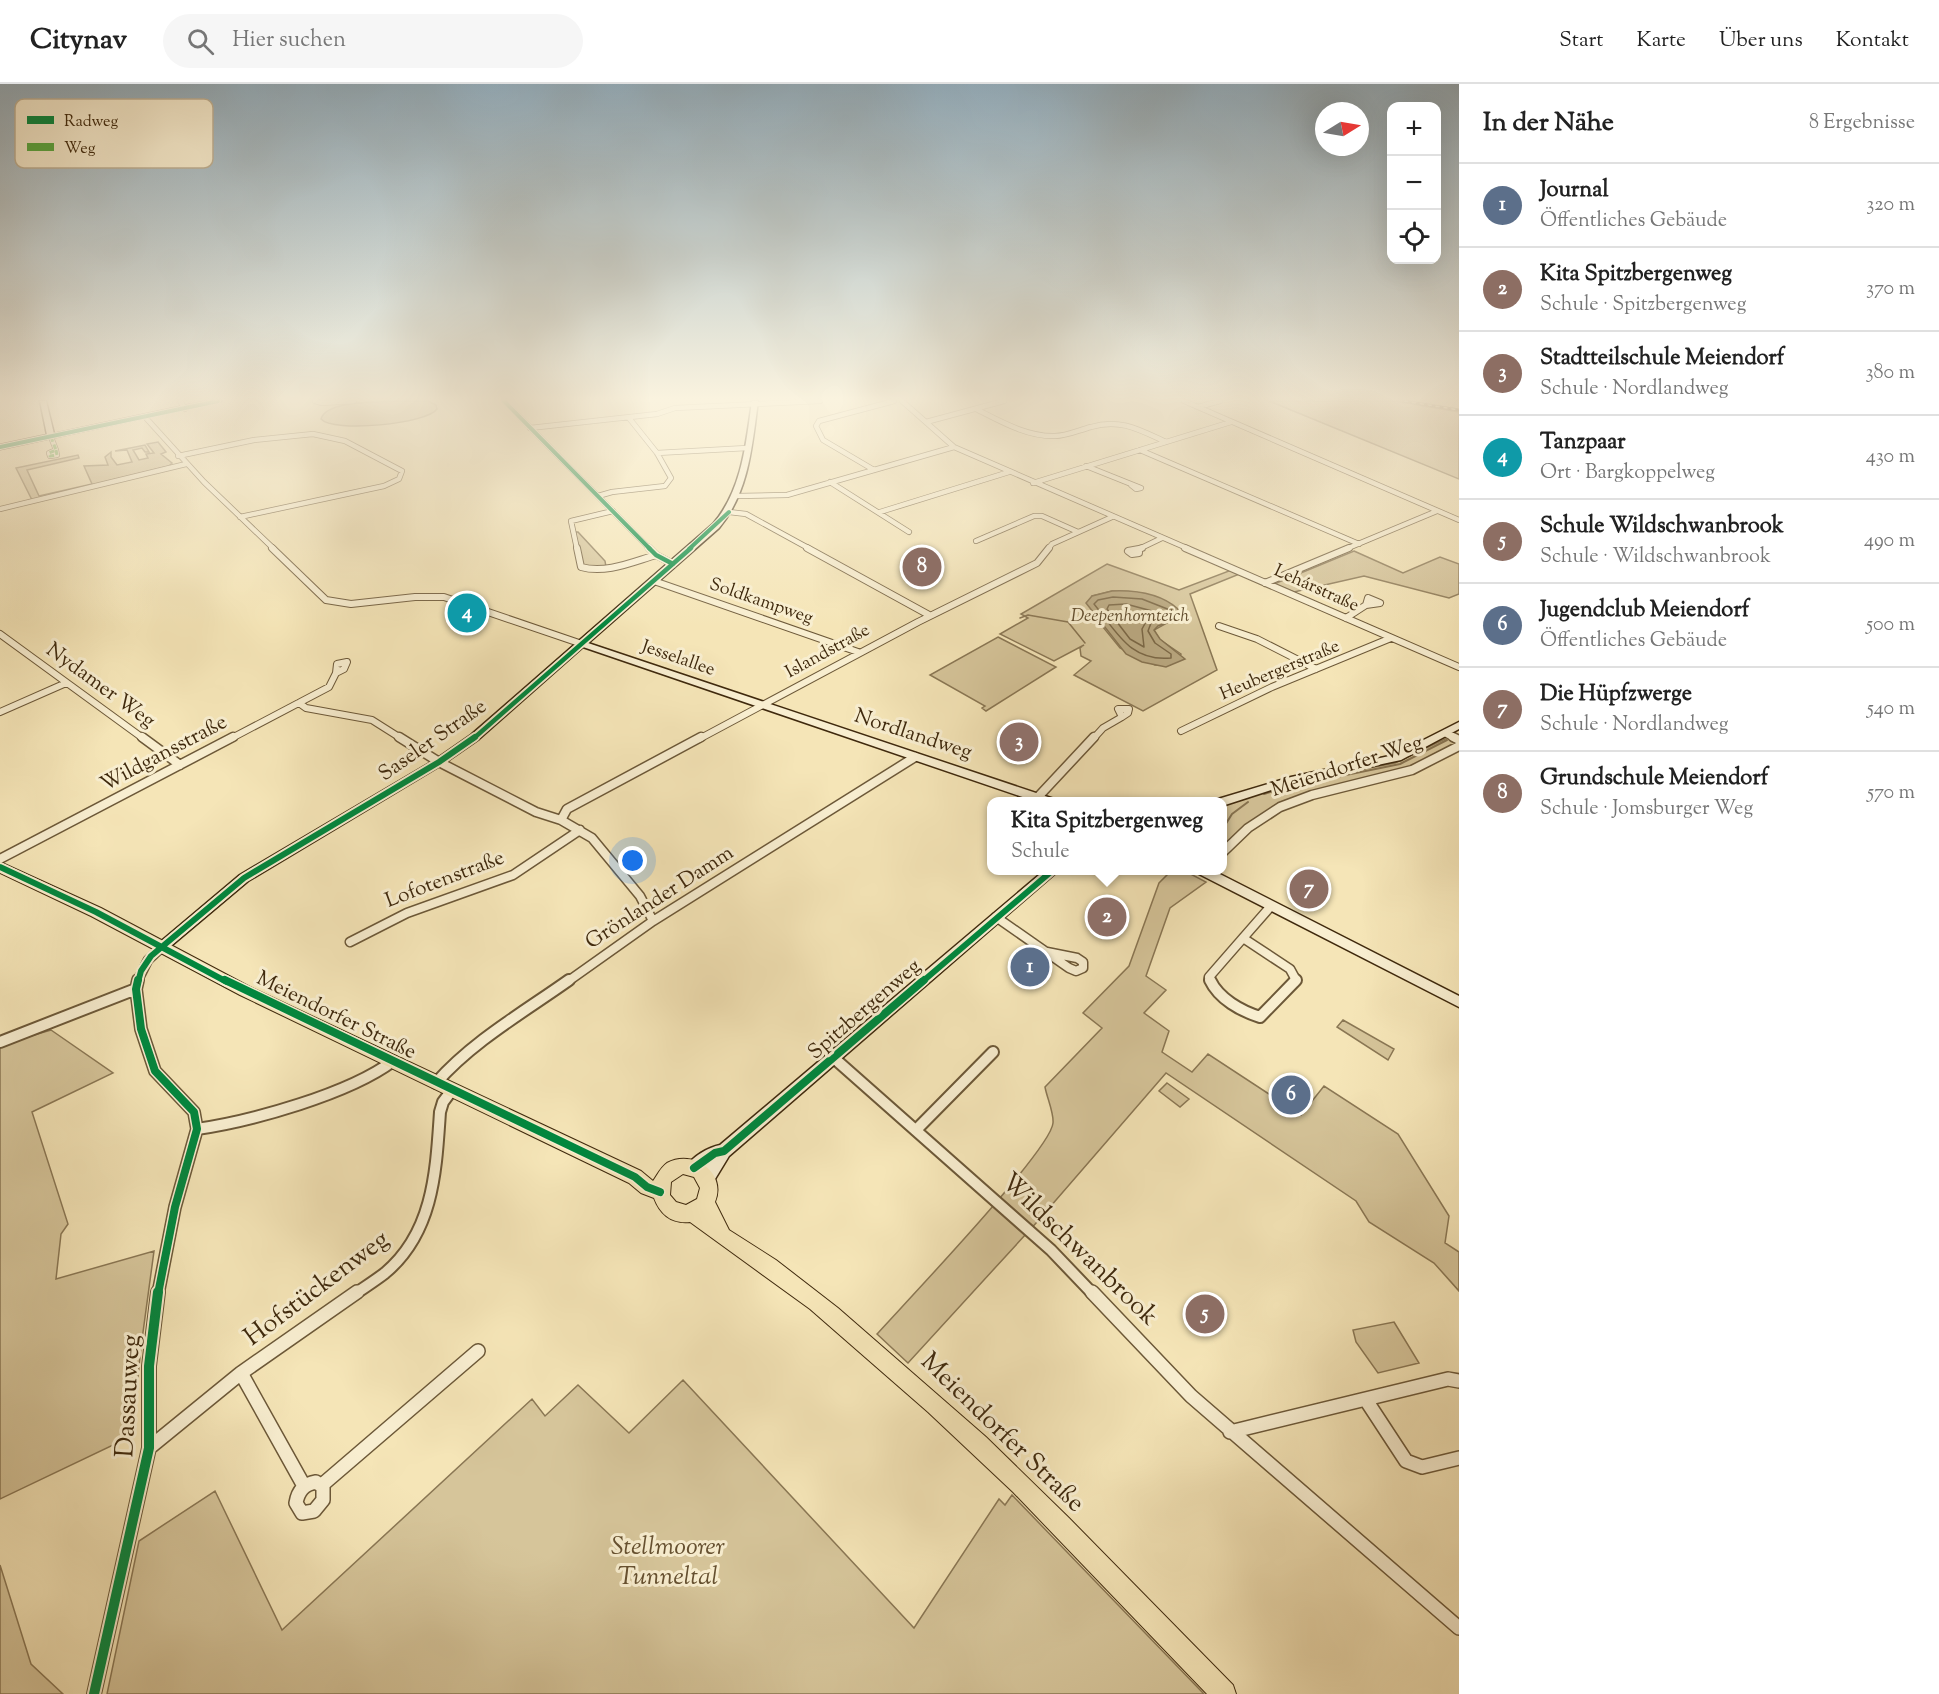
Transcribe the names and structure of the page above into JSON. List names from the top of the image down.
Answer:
{
  "streets": {
    "main road": ["Meiendorfer Straße"],
    "street": [
      "Lehárstraße",
      "Soldkampweg",
      "Islandstraße",
      "Jesselallee",
      "Heubergerstraße",
      "Nydamer Weg",
      "Nordlandweg",
      "Saseler Straße",
      "Wildgansstraße",
      "Meiendorfer Weg",
      "Lofotenstraße",
      "Grönlander Damm",
      "Spitzbergenweg",
      "Wildschwanbrook",
      "Hofstückenweg",
      "Dassauweg"
    ]
  },
  "crossings": [
    ["Lehárstraße", "Islandstraße"],
    ["Lehárstraße", "Heubergerstraße"],
    ["Soldkampweg", "Islandstraße"],
    ["Soldkampweg", "Saseler Straße"],
    ["Islandstraße", "Jesselallee"],
    ["Islandstraße", "Nordlandweg"],
    ["Jesselallee", "Nordlandweg"],
    ["Jesselallee", "Saseler Straße"],
    ["Nydamer Weg", "Wildgansstraße"],
    ["Nordlandweg", "Grönlander Damm"],
    ["Saseler Straße", "Meiendorfer Straße"],
    ["Grönlander Damm", "Meiendorfer Straße"],
    ["Spitzbergenweg", "Meiendorfer Straße"],
    ["Spitzbergenweg", "Wildschwanbrook"],
    ["Meiendorfer Straße", "Hofstückenweg"],
    ["Hofstückenweg", "Dassauweg"]
  ],
  "water": ["Deepenhornteich"],
  "parks": ["Stellmoorer Tunneltal"],
  "legend": ["Radweg", "Weg"],
  "north": "right",
  "page": {
    "header": "Citynav",
    "search": "Hier suchen",
    "nav": [
      "Start",
      "Karte",
      "Über uns",
      "Kontakt"
    ],
    "heading": ["In der Nähe", "8 Ergebnisse"],
    "map_buttons": ["+", "−"],
    "list": [
      {
        "mark": "1",
        "name": "Journal",
        "note": "Öffentliches Gebäude",
        "value": "320 m"
      },
      {
        "mark": "2",
        "name": "Kita Spitzbergenweg",
        "note": "Schule · Spitzbergenweg",
        "value": "370 m"
      },
      {
        "mark": "3",
        "name": "Stadtteilschule Meiendorf",
        "note": "Schule · Nordlandweg",
        "value": "380 m"
      },
      {
        "mark": "4",
        "name": "Tanzpaar",
        "note": "Ort · Bargkoppelweg",
        "value": "430 m"
      },
      {
        "mark": "5",
        "name": "Schule Wildschwanbrook",
        "note": "Schule · Wildschwanbrook",
        "value": "490 m"
      },
      {
        "mark": "6",
        "name": "Jugendclub Meiendorf",
        "note": "Öffentliches Gebäude",
        "value": "500 m"
      },
      {
        "mark": "7",
        "name": "Die Hüpfzwerge",
        "note": "Schule · Nordlandweg",
        "value": "540 m"
      },
      {
        "mark": "8",
        "name": "Grundschule Meiendorf",
        "note": "Schule · Jomsburger Weg",
        "value": "570 m"
      }
    ],
    "pins": [
      "8",
      "4",
      "3",
      "7",
      "2",
      "1",
      "6",
      "5"
    ],
    "popup": ["Kita Spitzbergenweg", "Schule"]
  }
}
